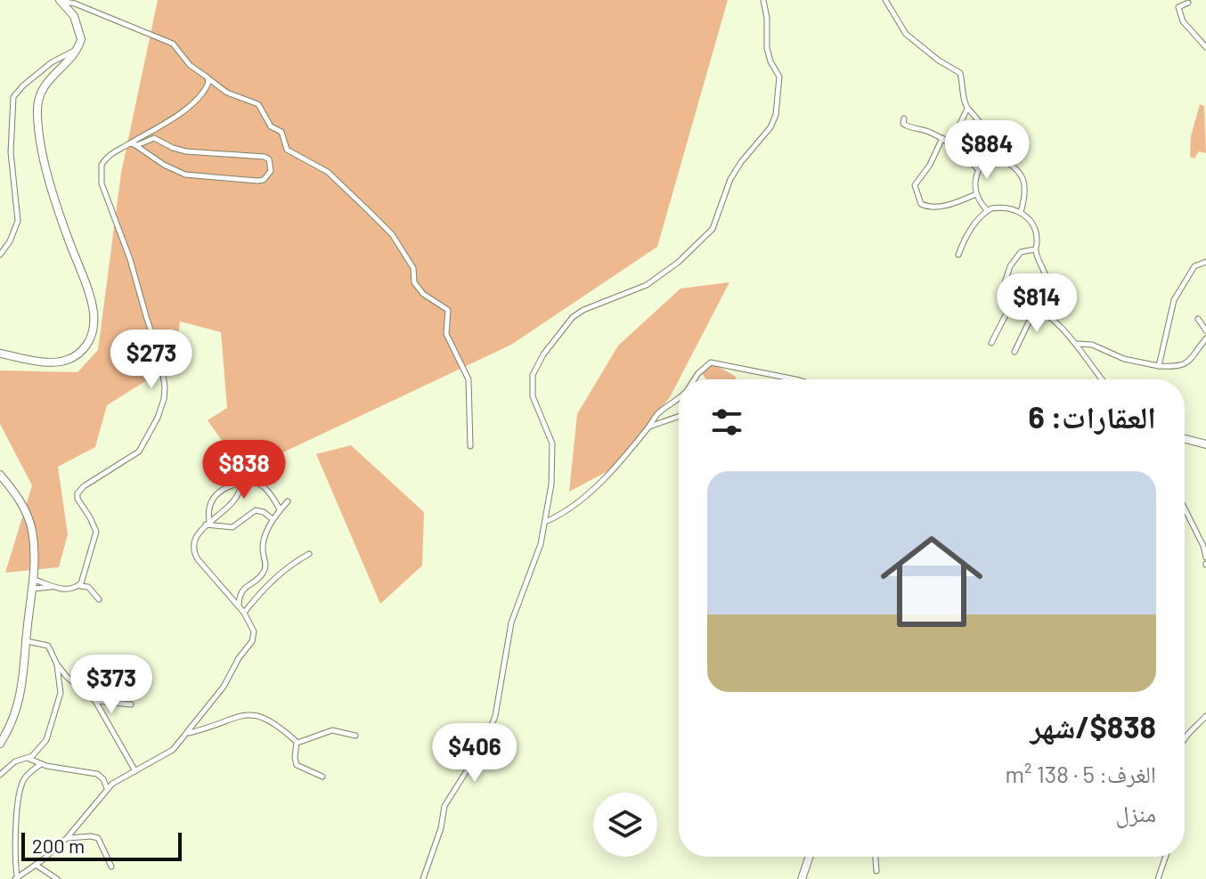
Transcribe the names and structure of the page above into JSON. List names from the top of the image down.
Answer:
{
  "scale_bar": "200 m",
  "page": {
    "price": [
      "$884",
      "$814",
      "$273",
      "$838",
      "$373",
      "$406"
    ],
    "heading": "العقارات: 6",
    "list": [
      {
        "name": "$838/شهر",
        "note": "الغرف: 5 · 138 m² · منزل"
      }
    ],
    "scale": "200 m"
  }
}
